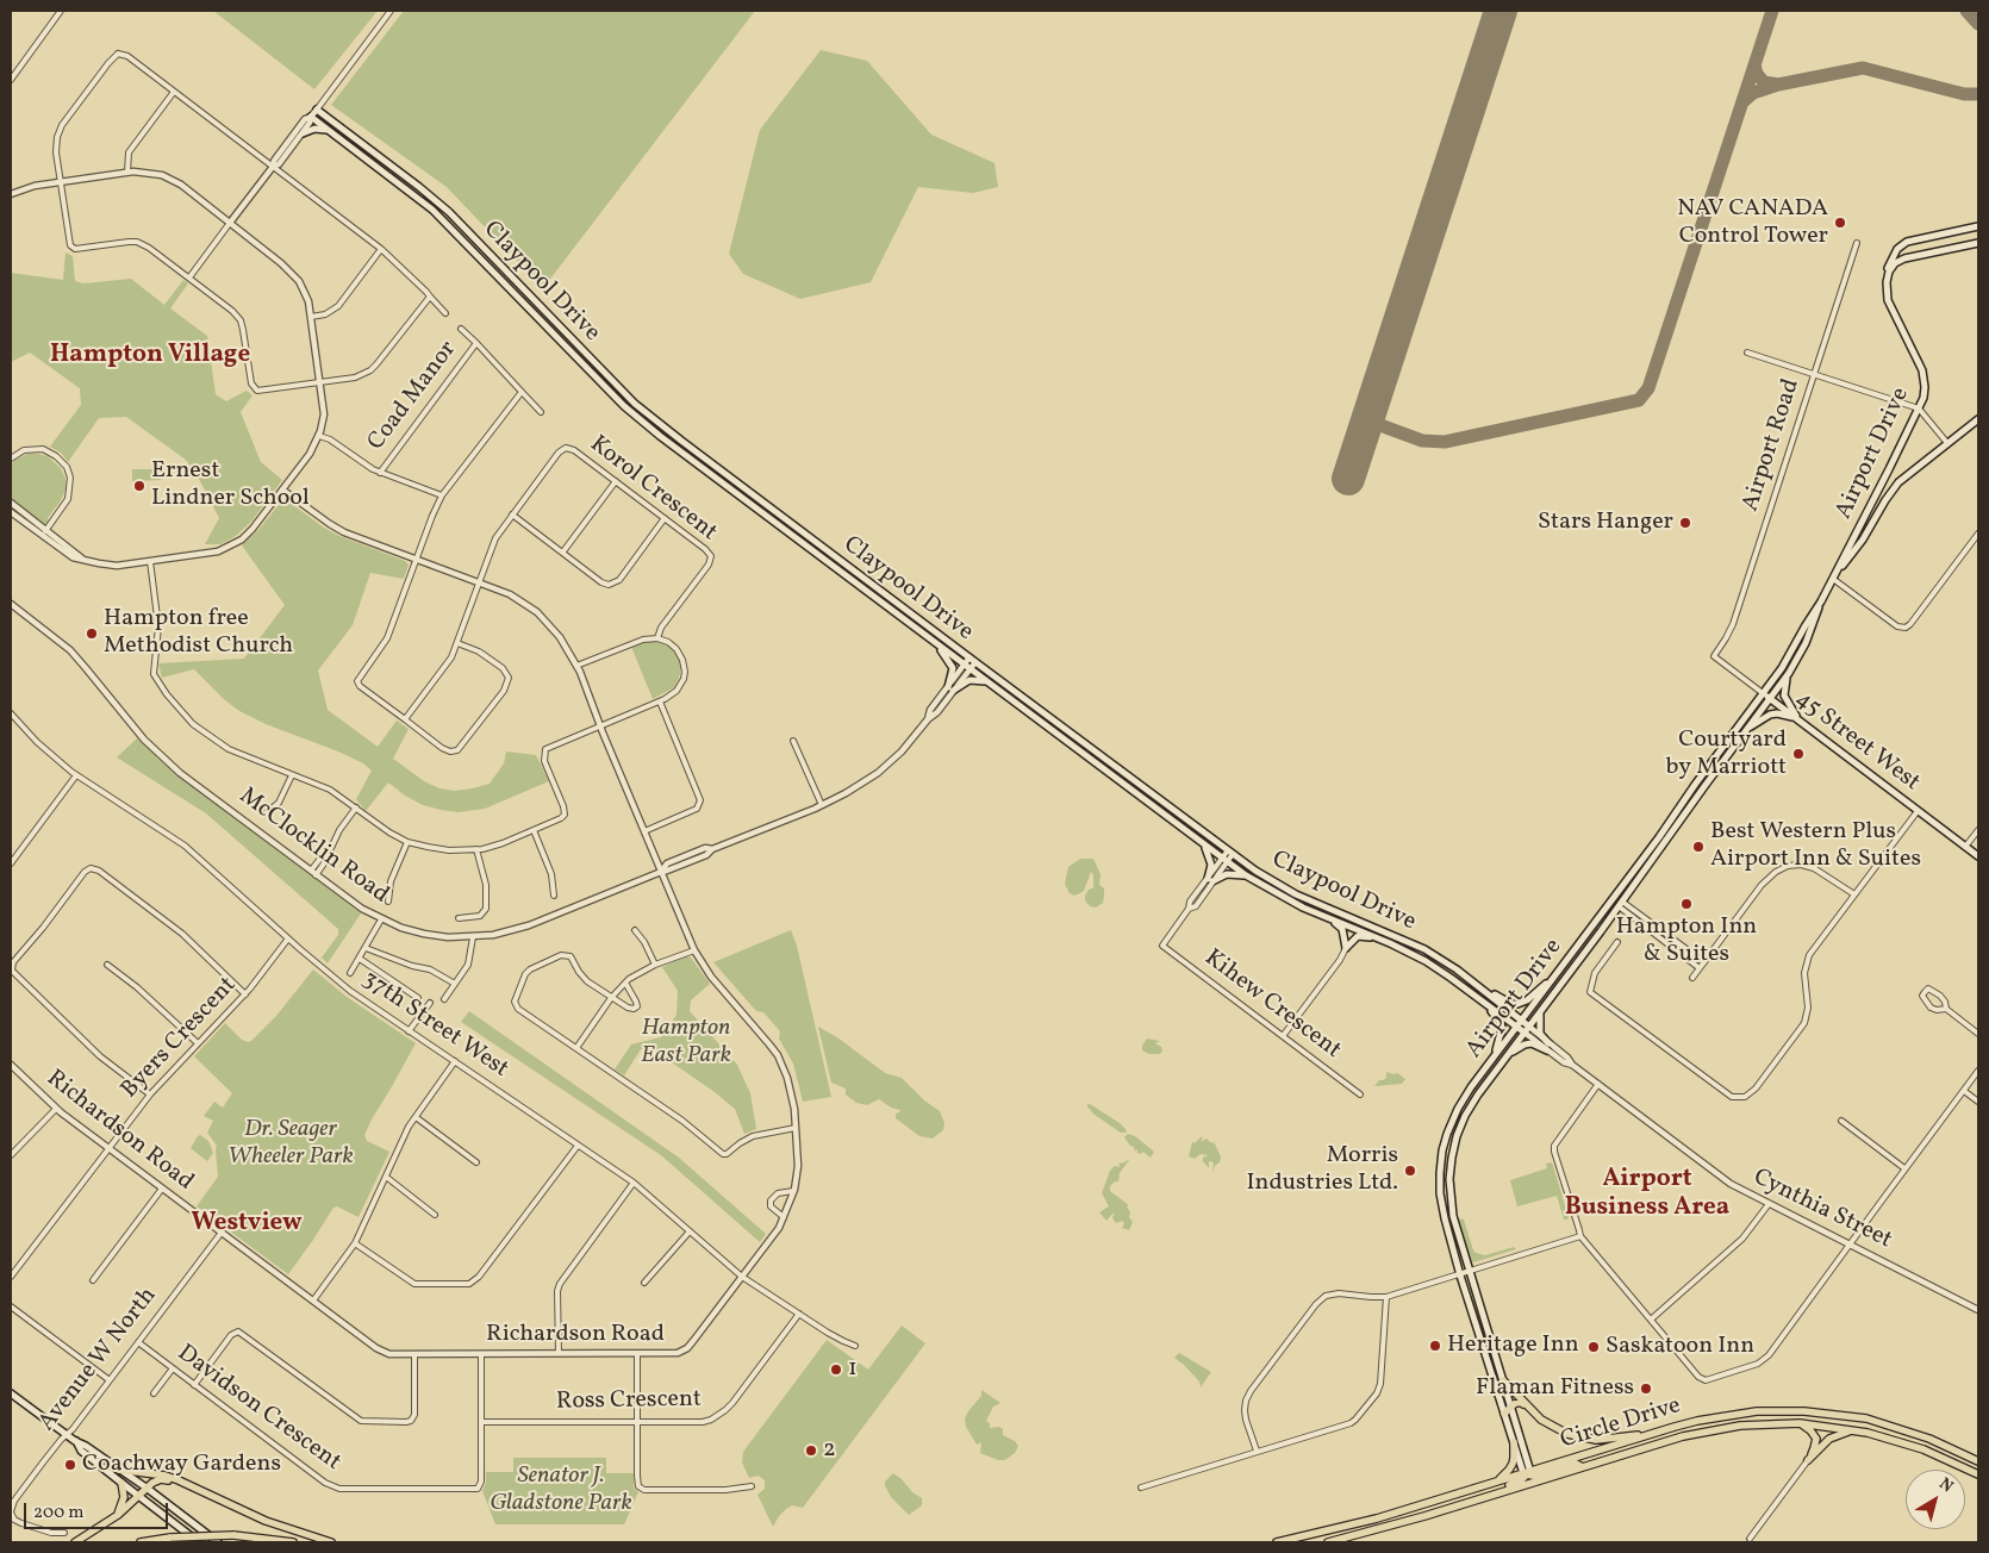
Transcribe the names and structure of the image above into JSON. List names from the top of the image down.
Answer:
{
  "streets": {
    "highway": ["Circle Drive"],
    "main road": ["Claypool Drive", "Airport Drive", "45 Street West"],
    "street": [
      "Coad Manor",
      "Airport Road",
      "Korol Crescent",
      "McClocklin Road",
      "Kihew Crescent",
      "37th Street West",
      "Byers Crescent",
      "Richardson Road",
      "Cynthia Street",
      "Avenue W North",
      "Ross Crescent",
      "Davidson Crescent"
    ]
  },
  "crossings": [
    ["Claypool Drive", "Airport Drive"],
    ["Claypool Drive", "McClocklin Road"],
    ["Claypool Drive", "Cynthia Street"],
    ["Airport Road", "45 Street West"],
    ["Airport Drive", "45 Street West"],
    ["Airport Drive", "Cynthia Street"],
    ["Airport Drive", "Circle Drive"],
    ["Korol Crescent", "Richardson Road"],
    ["McClocklin Road", "Richardson Road"],
    ["37th Street West", "Byers Crescent"],
    ["37th Street West", "Richardson Road"],
    ["37th Street West", "Ross Crescent"],
    ["Byers Crescent", "Richardson Road"],
    ["Richardson Road", "Avenue W North"],
    ["Richardson Road", "Davidson Crescent"],
    ["Avenue W North", "Davidson Crescent"],
    ["Ross Crescent", "Davidson Crescent"]
  ],
  "districts": ["Hampton Village", "Airport Business Area", "Westview"],
  "parks": ["Hampton East Park", "Dr. Seager Wheeler Park", "Senator J. Gladstone Park"],
  "places": [
    "NAV CANADA Control Tower",
    "Ernest Lindner School",
    "Stars Hanger",
    "Hampton free Methodist Church",
    "Courtyard by Marriott",
    "Best Western Plus Airport Inn & Suites",
    "Hampton Inn & Suites",
    "Morris Industries Ltd.",
    "Heritage Inn",
    "Saskatoon Inn",
    "1",
    "Flaman Fitness",
    "2",
    "Coachway Gardens"
  ],
  "scale_bar": "200 m",
  "north": "top right"
}
